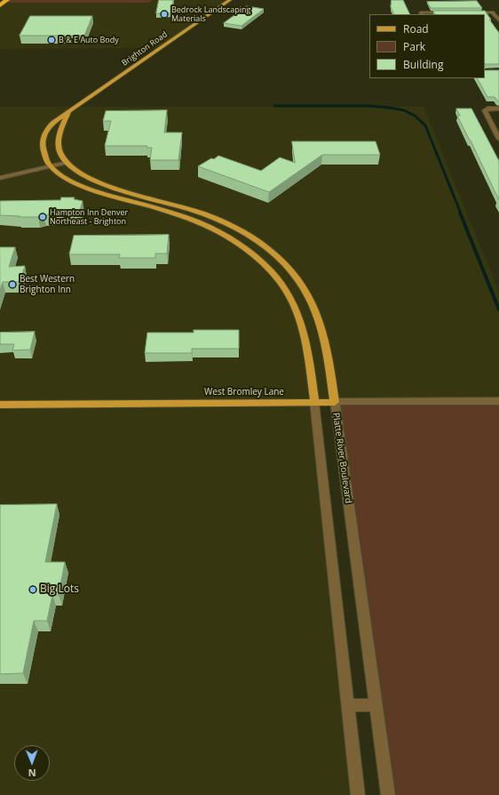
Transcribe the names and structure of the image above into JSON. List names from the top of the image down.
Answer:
{
  "streets": {
    "main road": ["Brighton Road", "West Bromley Lane", "Platte River Boulevard"]
  },
  "crossings": [
    ["West Bromley Lane", "Platte River Boulevard"]
  ],
  "places": [
    "Bedrock Landscaping Materials",
    "B & E Auto Body",
    "Hampton Inn Denver Northeast - Brighton",
    "Best Western Brighton Inn",
    "Big Lots"
  ],
  "legend": ["Road", "Park", "Building"],
  "north": "bottom"
}
